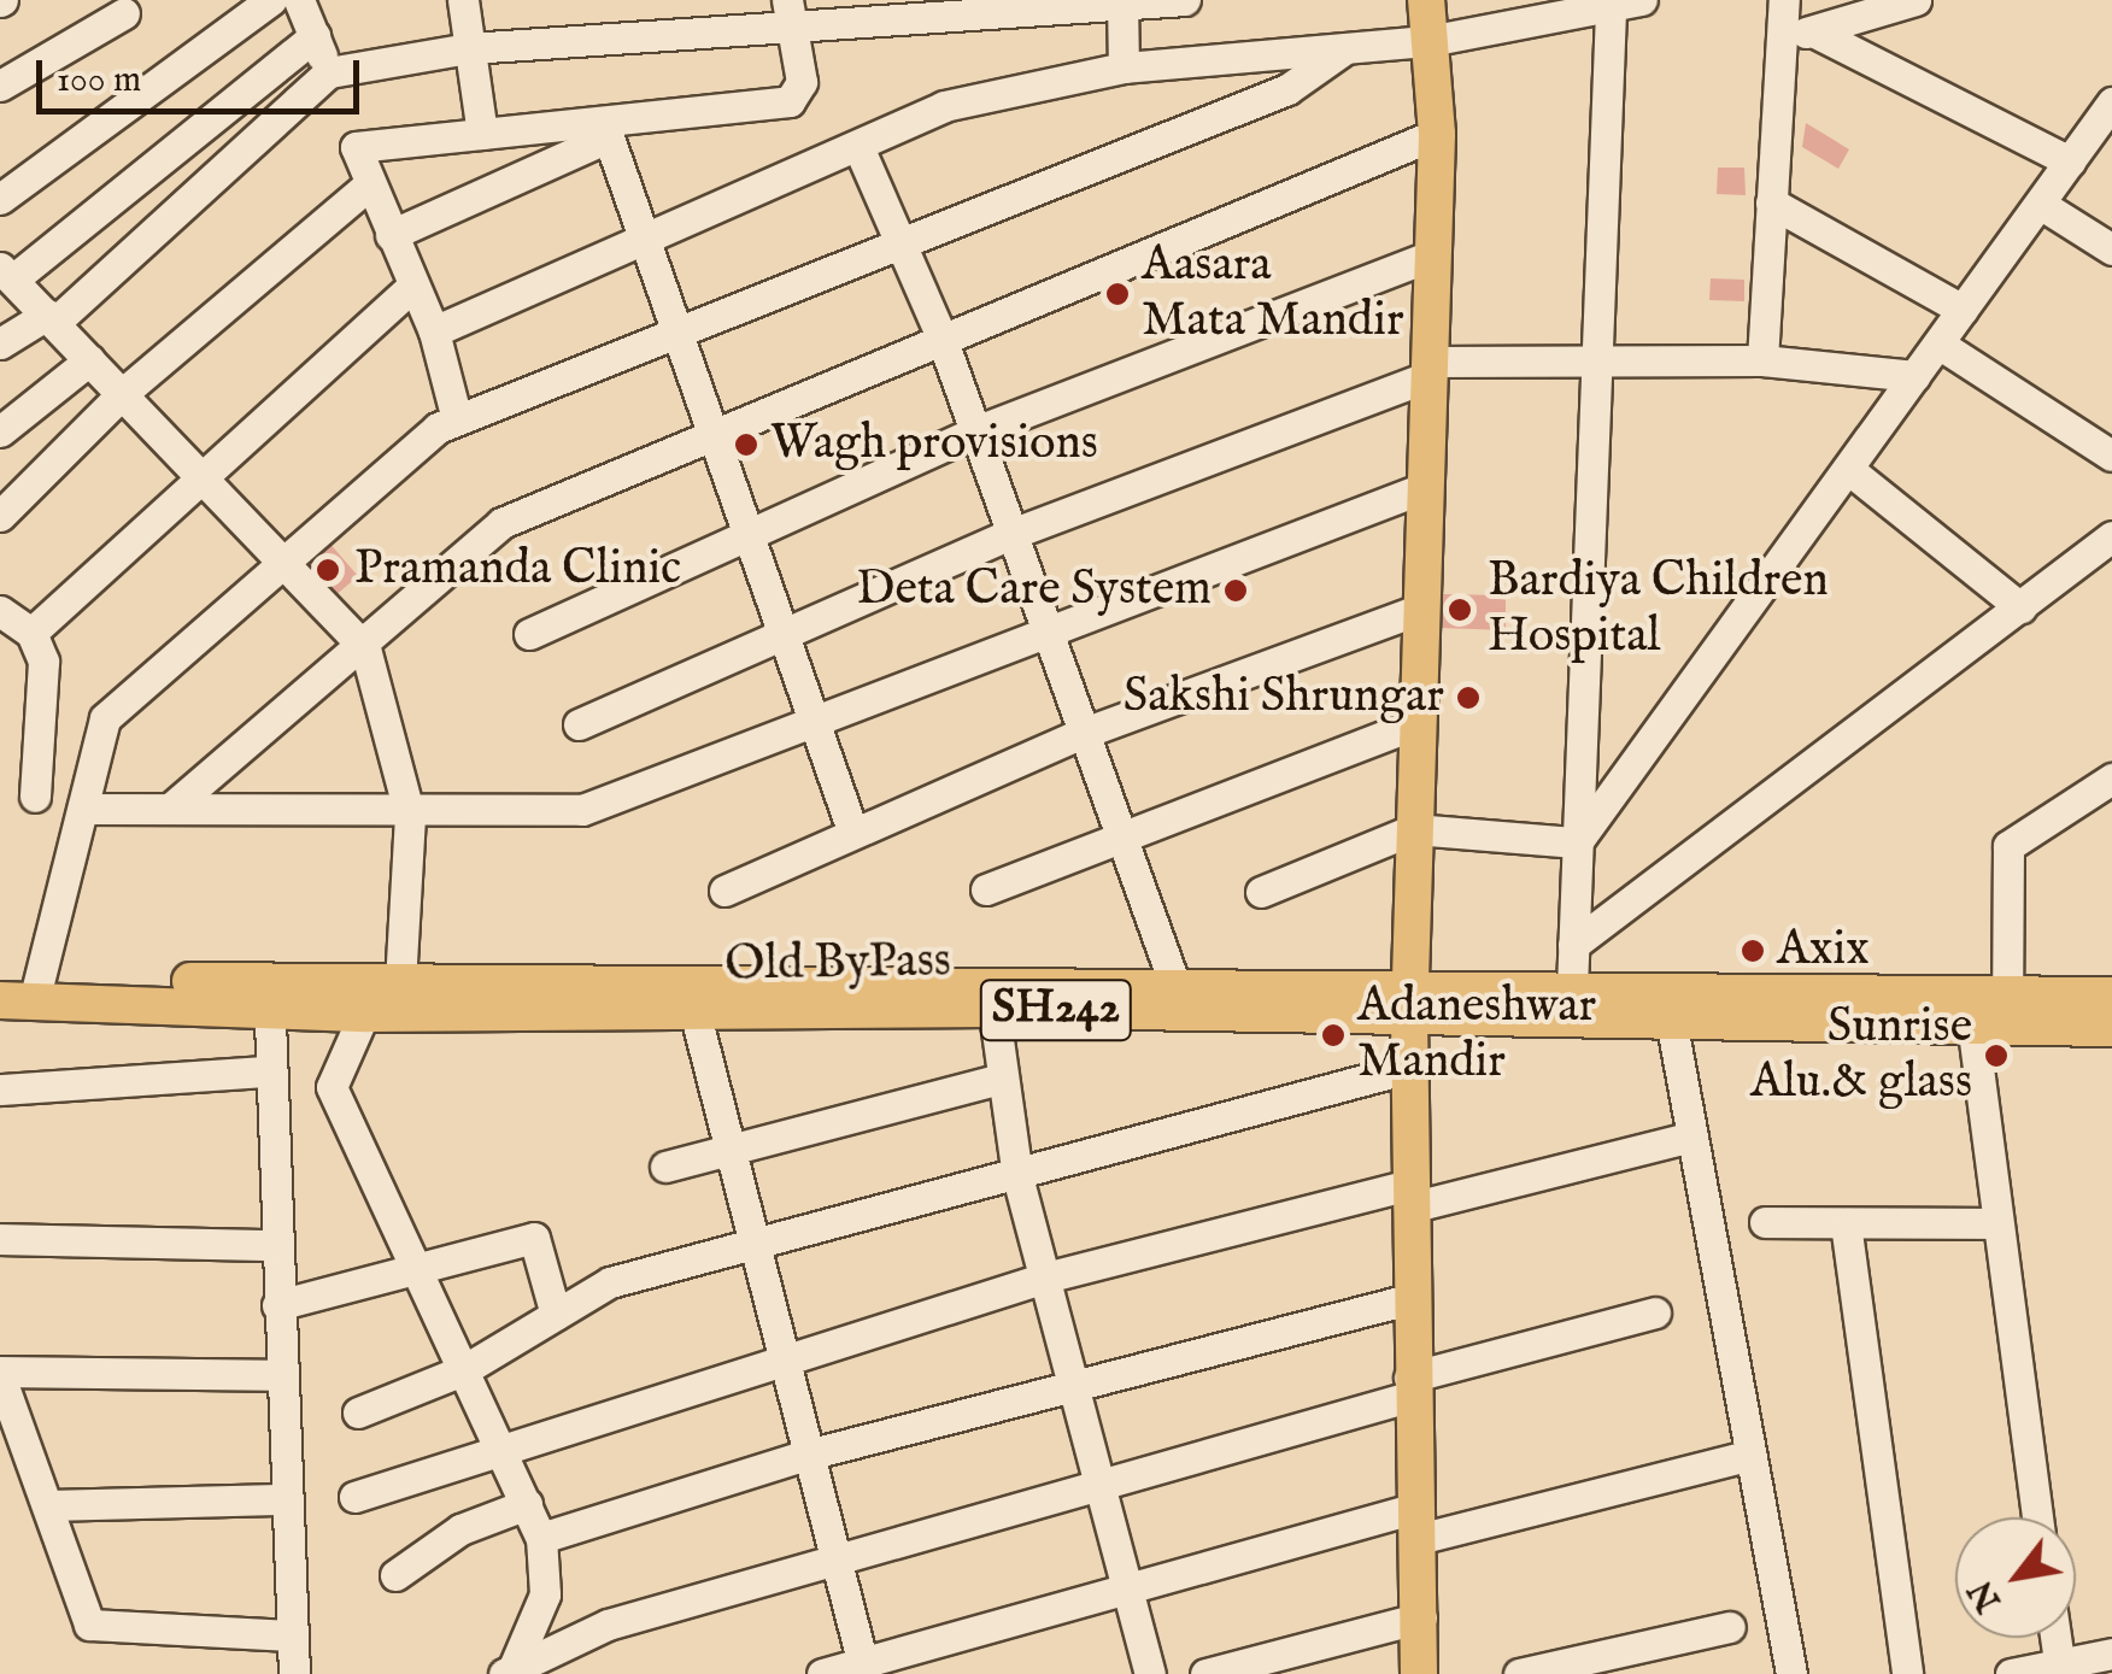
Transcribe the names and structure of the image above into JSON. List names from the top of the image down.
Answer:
{
  "streets": {
    "main road": ["Old ByPass", "SH242"]
  },
  "places": [
    "Aasara Mata Mandir",
    "Wagh provisions",
    "Pramanda Clinic",
    "Deta Care System",
    "Bardiya Children Hospital",
    "Sakshi Shrungar",
    "Axix",
    "Adaneshwar Mandir",
    "Sunrise Alu.& glass"
  ],
  "scale_bar": "100 m",
  "north": "bottom left"
}
